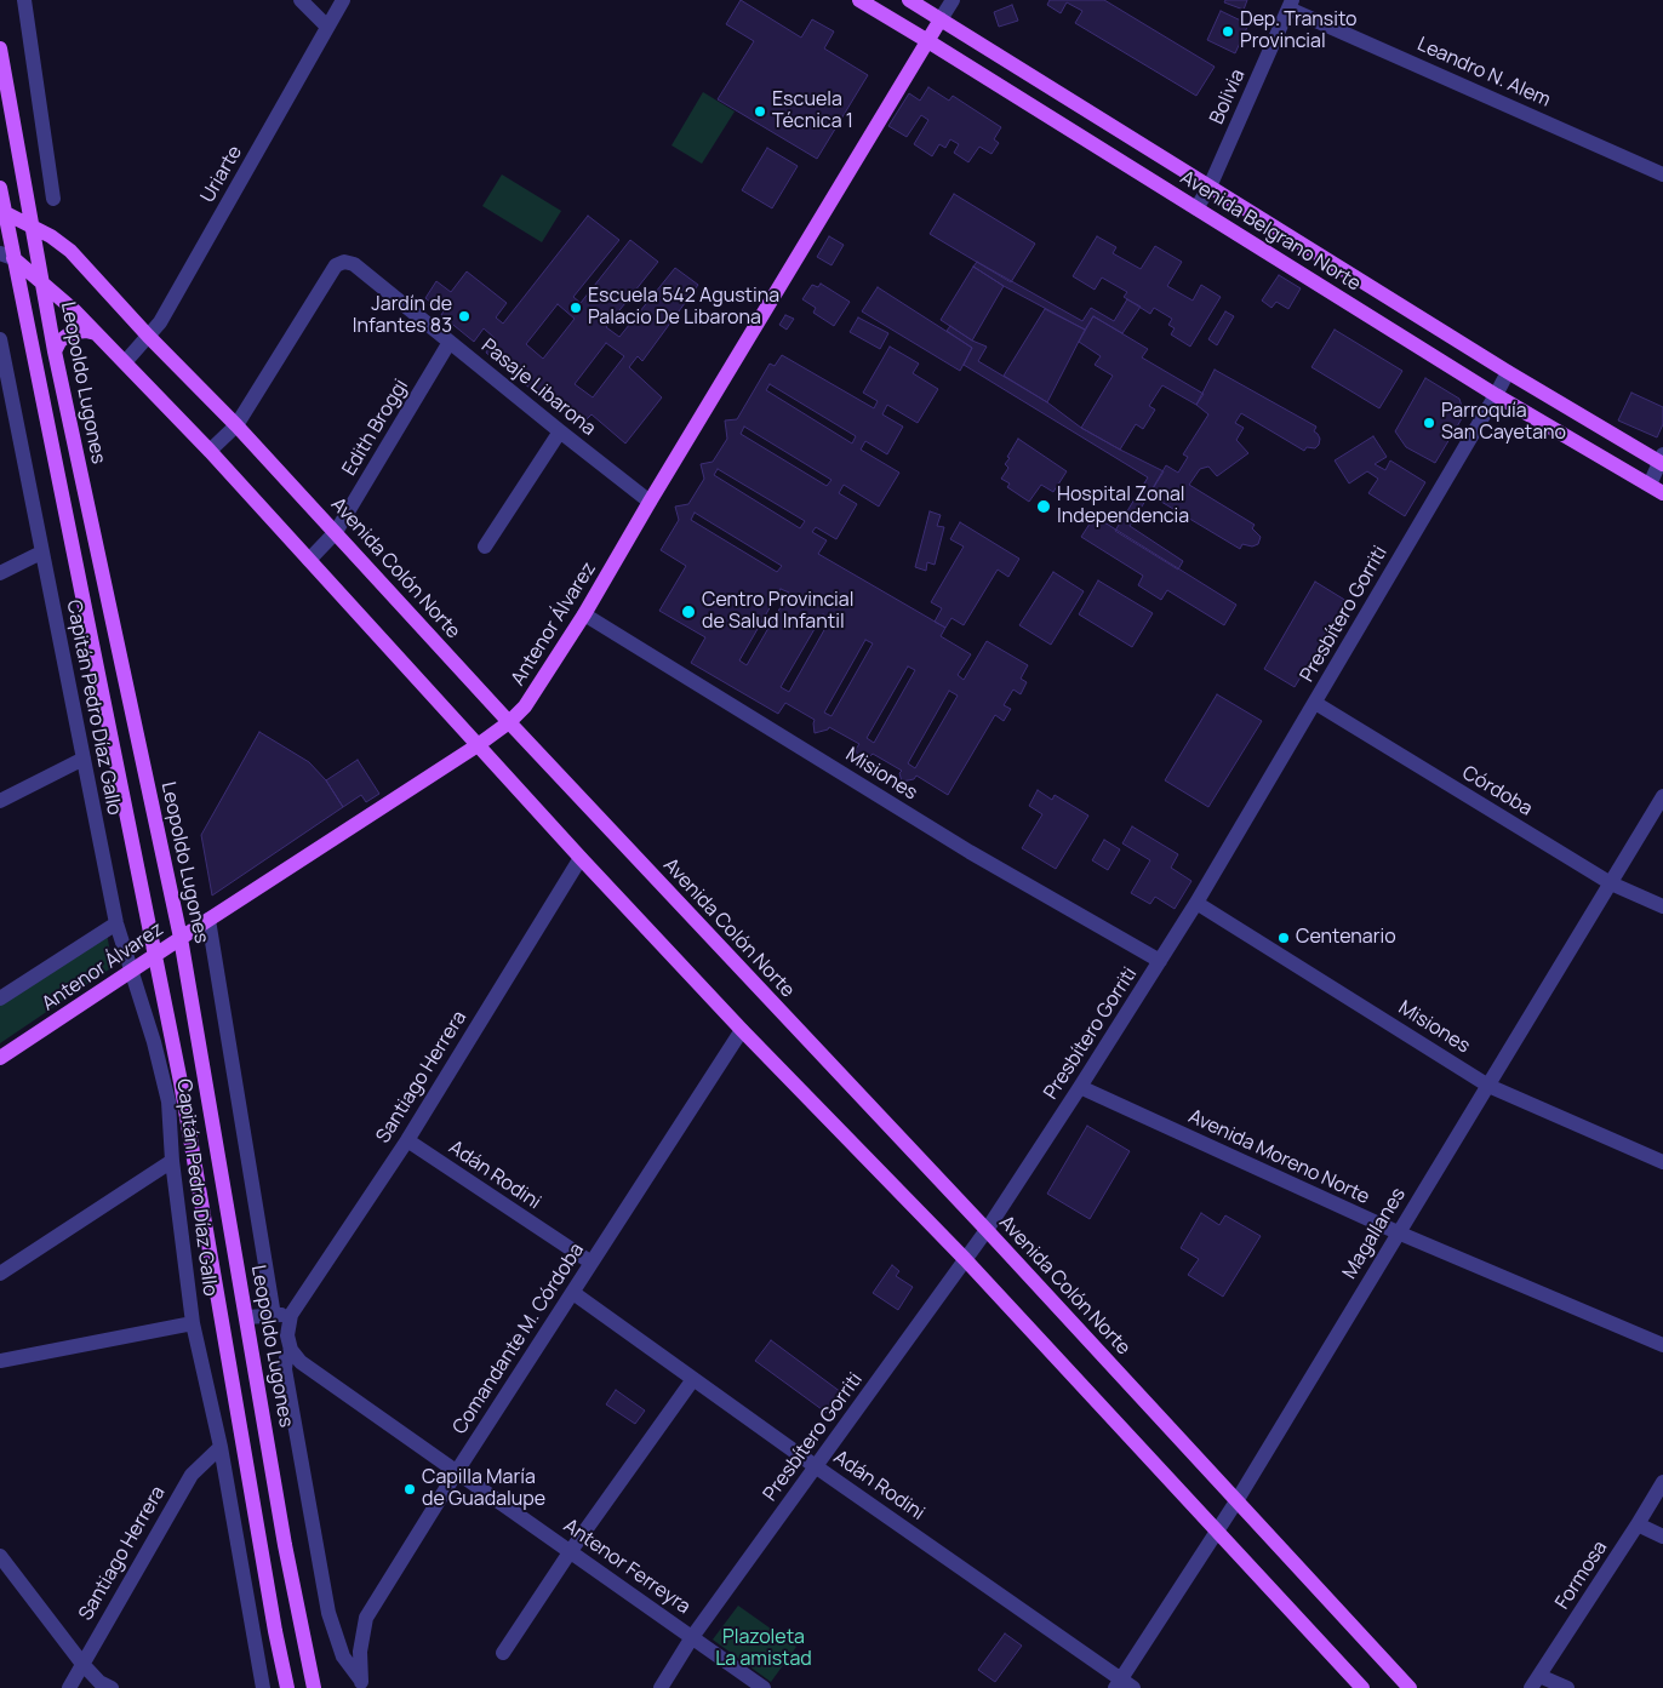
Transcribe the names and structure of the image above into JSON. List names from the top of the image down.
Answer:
{
  "streets": {
    "main road": [
      "Avenida Belgrano Norte",
      "Leopoldo Lugones",
      "Avenida Colón Norte",
      "Antenor Álvarez"
    ],
    "street": [
      "Leandro N. Alem",
      "Bolivia",
      "Uriarte",
      "Pasaje Libarona",
      "Edith Broggi",
      "Presbítero Gorriti",
      "Capitán Pedro Díaz Gallo",
      "Misiones",
      "Córdoba",
      "Santiago Herrera",
      "Avenida Moreno Norte",
      "Adán Rodini",
      "Magallanes",
      "Comandante M. Córdoba",
      "Antenor Ferreyra",
      "Formosa"
    ]
  },
  "crossings": [
    ["Leandro N. Alem", "Bolivia"],
    ["Bolivia", "Avenida Belgrano Norte"],
    ["Uriarte", "Avenida Colón Norte"],
    ["Avenida Belgrano Norte", "Presbítero Gorriti"],
    ["Avenida Belgrano Norte", "Antenor Álvarez"],
    ["Leopoldo Lugones", "Avenida Colón Norte"],
    ["Leopoldo Lugones", "Antenor Álvarez"],
    ["Pasaje Libarona", "Edith Broggi"],
    ["Pasaje Libarona", "Avenida Colón Norte"],
    ["Pasaje Libarona", "Antenor Álvarez"],
    ["Edith Broggi", "Avenida Colón Norte"],
    ["Avenida Colón Norte", "Presbítero Gorriti"],
    ["Avenida Colón Norte", "Antenor Álvarez"],
    ["Avenida Colón Norte", "Magallanes"],
    ["Presbítero Gorriti", "Misiones"],
    ["Presbítero Gorriti", "Córdoba"],
    ["Presbítero Gorriti", "Avenida Moreno Norte"],
    ["Presbítero Gorriti", "Adán Rodini"],
    ["Presbítero Gorriti", "Antenor Ferreyra"],
    ["Antenor Álvarez", "Capitán Pedro Díaz Gallo"],
    ["Antenor Álvarez", "Misiones"],
    ["Capitán Pedro Díaz Gallo", "Santiago Herrera"],
    ["Misiones", "Magallanes"],
    ["Córdoba", "Magallanes"],
    ["Santiago Herrera", "Adán Rodini"],
    ["Avenida Moreno Norte", "Magallanes"],
    ["Adán Rodini", "Magallanes"],
    ["Adán Rodini", "Comandante M. Córdoba"],
    ["Comandante M. Córdoba", "Antenor Ferreyra"]
  ],
  "parks": ["Plazoleta La amistad"],
  "places": [
    "Dep. Transito Provincial",
    "Escuela Técnica 1",
    "Escuela 542 Agustina Palacio De Libarona",
    "Jardín de Infantes 83",
    "Parroquía San Cayetano",
    "Hospital Zonal Independencia",
    "Centro Provincial de Salud Infantil",
    "Centenario",
    "Capilla María de Guadalupe"
  ]
}
